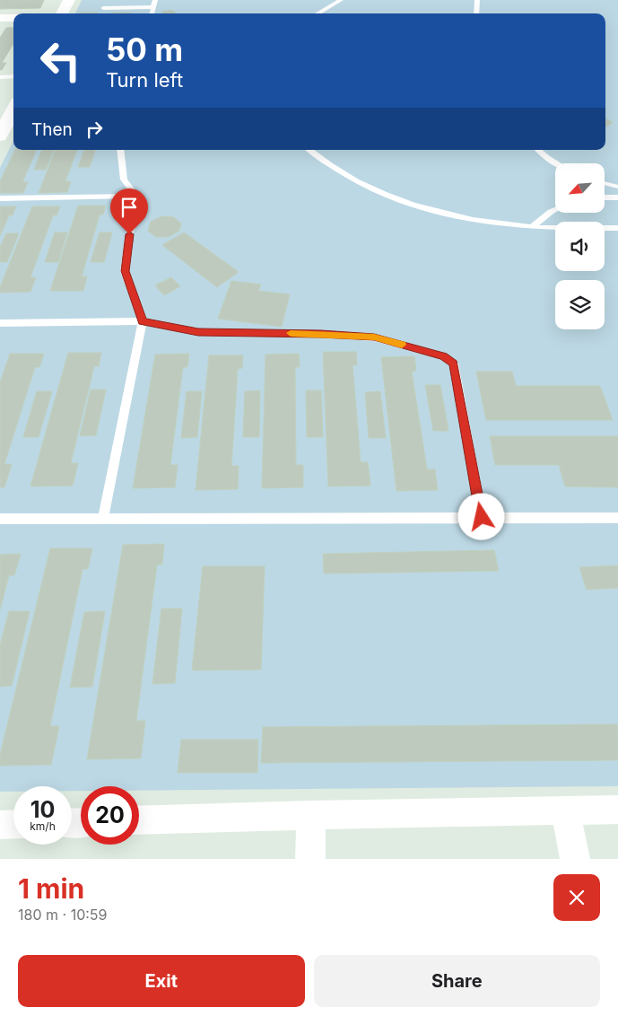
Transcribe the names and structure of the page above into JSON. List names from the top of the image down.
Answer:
{
  "north": "bottom left",
  "page": {
    "turn": ["50 m", "Turn left"],
    "then": "Then",
    "speed": "10 km/h",
    "limit": "20",
    "heading": ["1 min", "180 m · 10:59"],
    "buttons": ["Exit", "Share"]
  }
}
